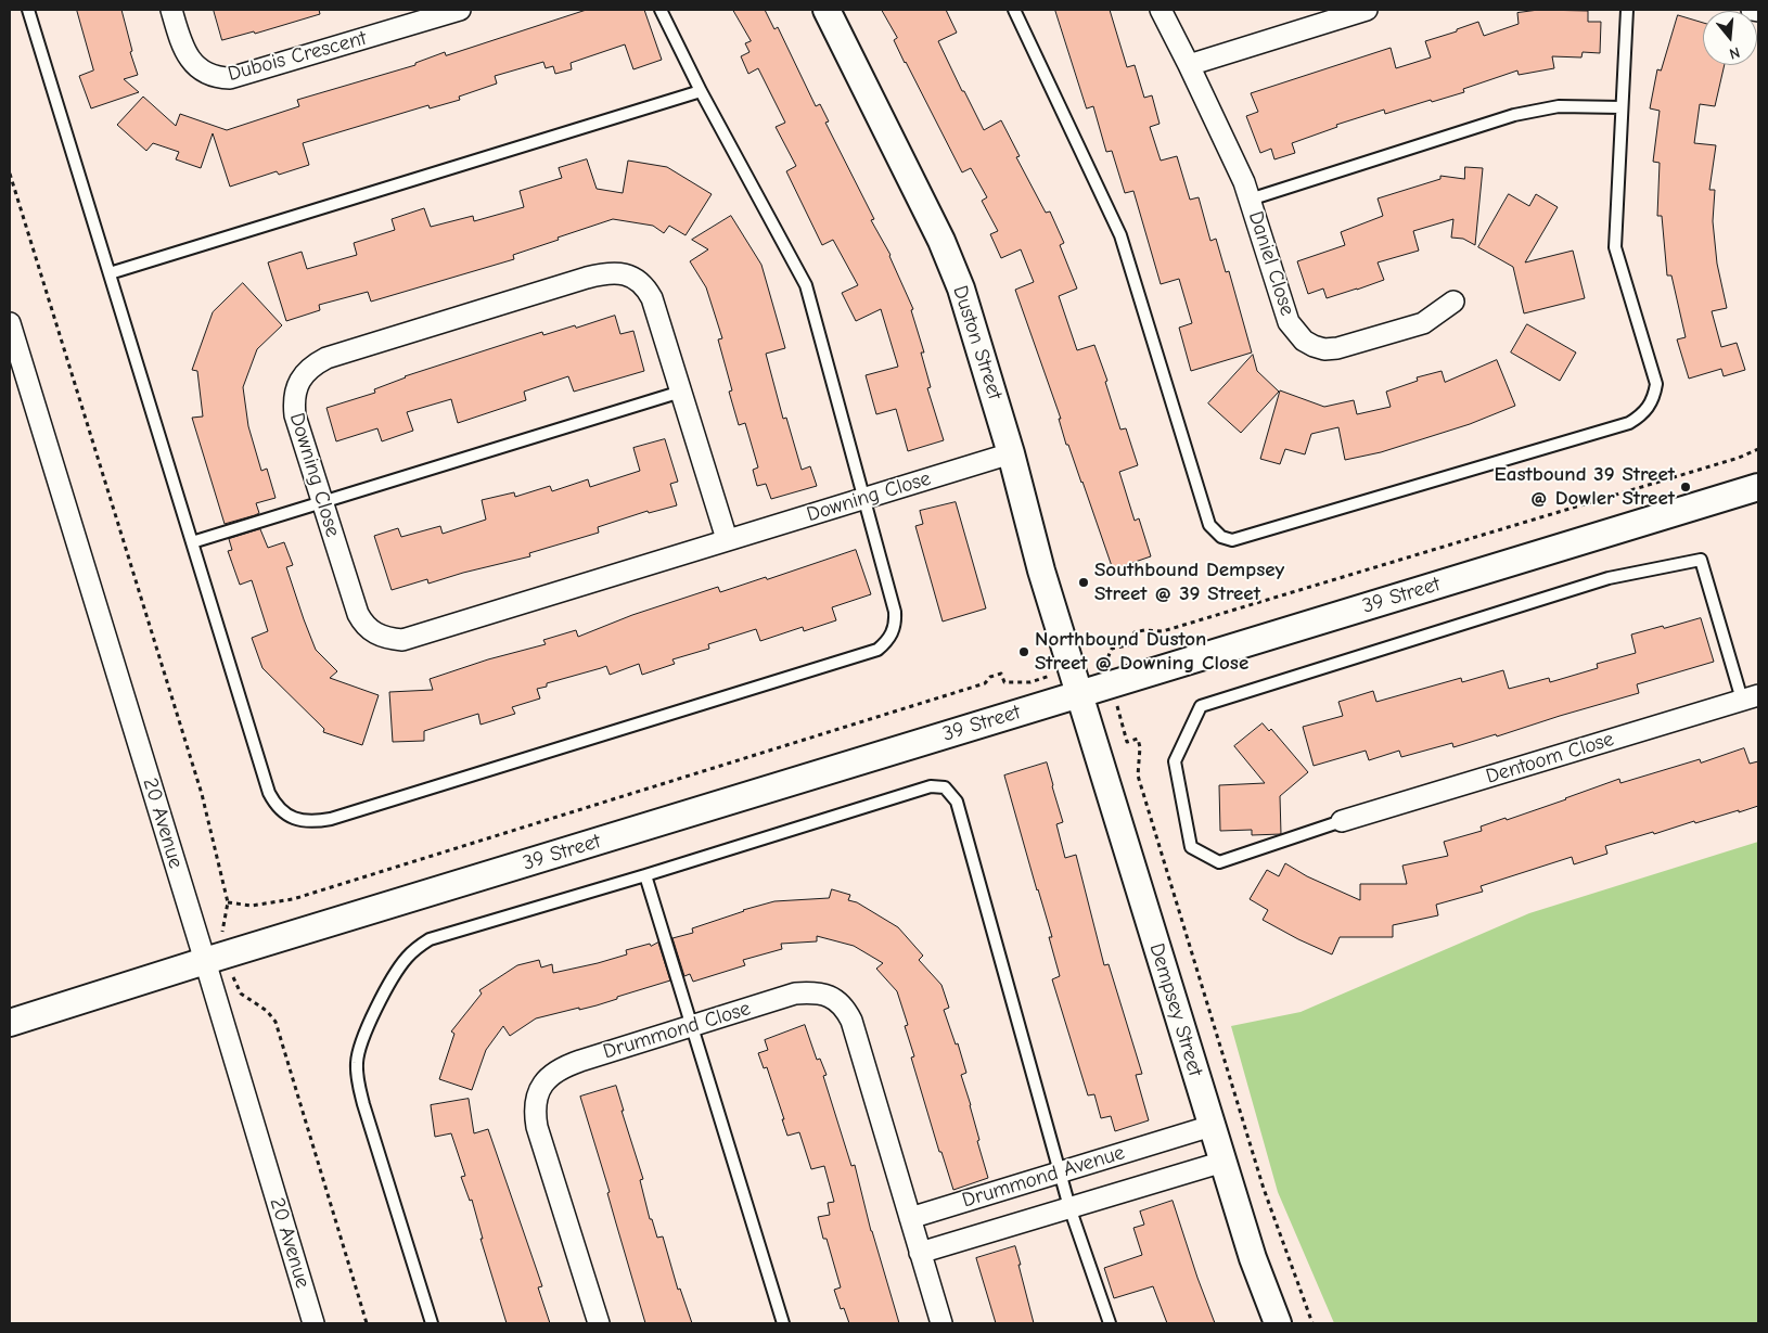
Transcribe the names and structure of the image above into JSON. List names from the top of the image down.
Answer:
{
  "streets": {
    "street": [
      "Dubois Crescent",
      "Daniel Close",
      "Duston Street",
      "Downing Close",
      "39 Street",
      "Dentoom Close",
      "20 Avenue",
      "Dempsey Street",
      "Drummond Close",
      "Drummond Avenue"
    ]
  },
  "crossings": [
    ["Duston Street", "Downing Close"],
    ["Duston Street", "39 Street"],
    ["Duston Street", "Dempsey Street"],
    ["39 Street", "20 Avenue"],
    ["39 Street", "Dempsey Street"],
    ["Dempsey Street", "Drummond Avenue"],
    ["Drummond Close", "Drummond Avenue"]
  ],
  "places": ["Eastbound 39 Street @ Dowler Street", "Southbound Dempsey Street @ 39 Street", "Northbound Duston Street @ Downing Close"],
  "north": "bottom"
}
